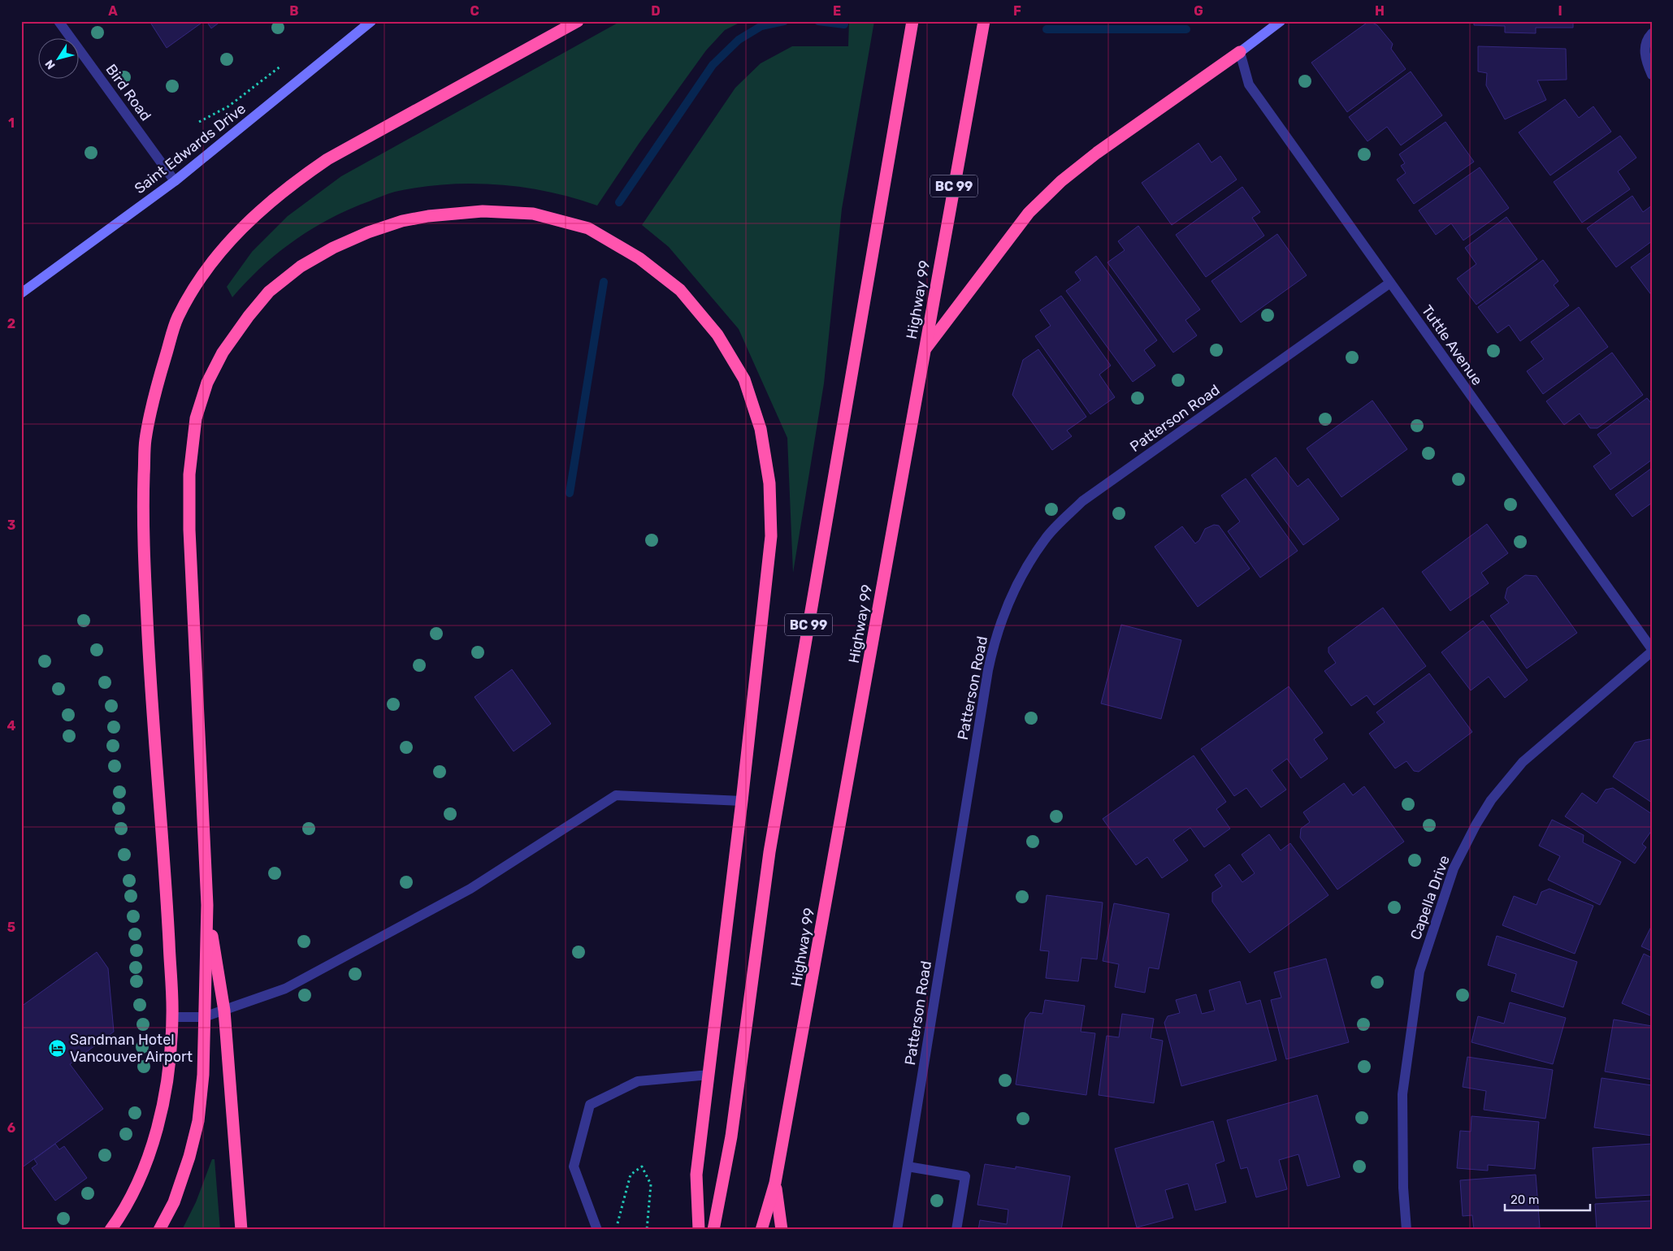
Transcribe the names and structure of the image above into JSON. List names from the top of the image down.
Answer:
{
  "streets": {
    "highway": ["BC 99", "Highway 99"],
    "street": [
      "Bird Road",
      "Saint Edwards Drive",
      "Tuttle Avenue",
      "Patterson Road",
      "Capella Drive"
    ]
  },
  "crossings": [
    ["Bird Road", "Saint Edwards Drive"],
    ["Tuttle Avenue", "Patterson Road"],
    ["Tuttle Avenue", "Capella Drive"]
  ],
  "places": {
    "hotel": ["Sandman Hotel Vancouver Airport"]
  },
  "scale_bar": "20 m",
  "north": "bottom left",
  "grid": {
    "columns": [
      "A",
      "B",
      "C",
      "D",
      "E",
      "F",
      "G",
      "H",
      "I"
    ],
    "rows": [
      "1",
      "2",
      "3",
      "4",
      "5",
      "6"
    ]
  }
}
